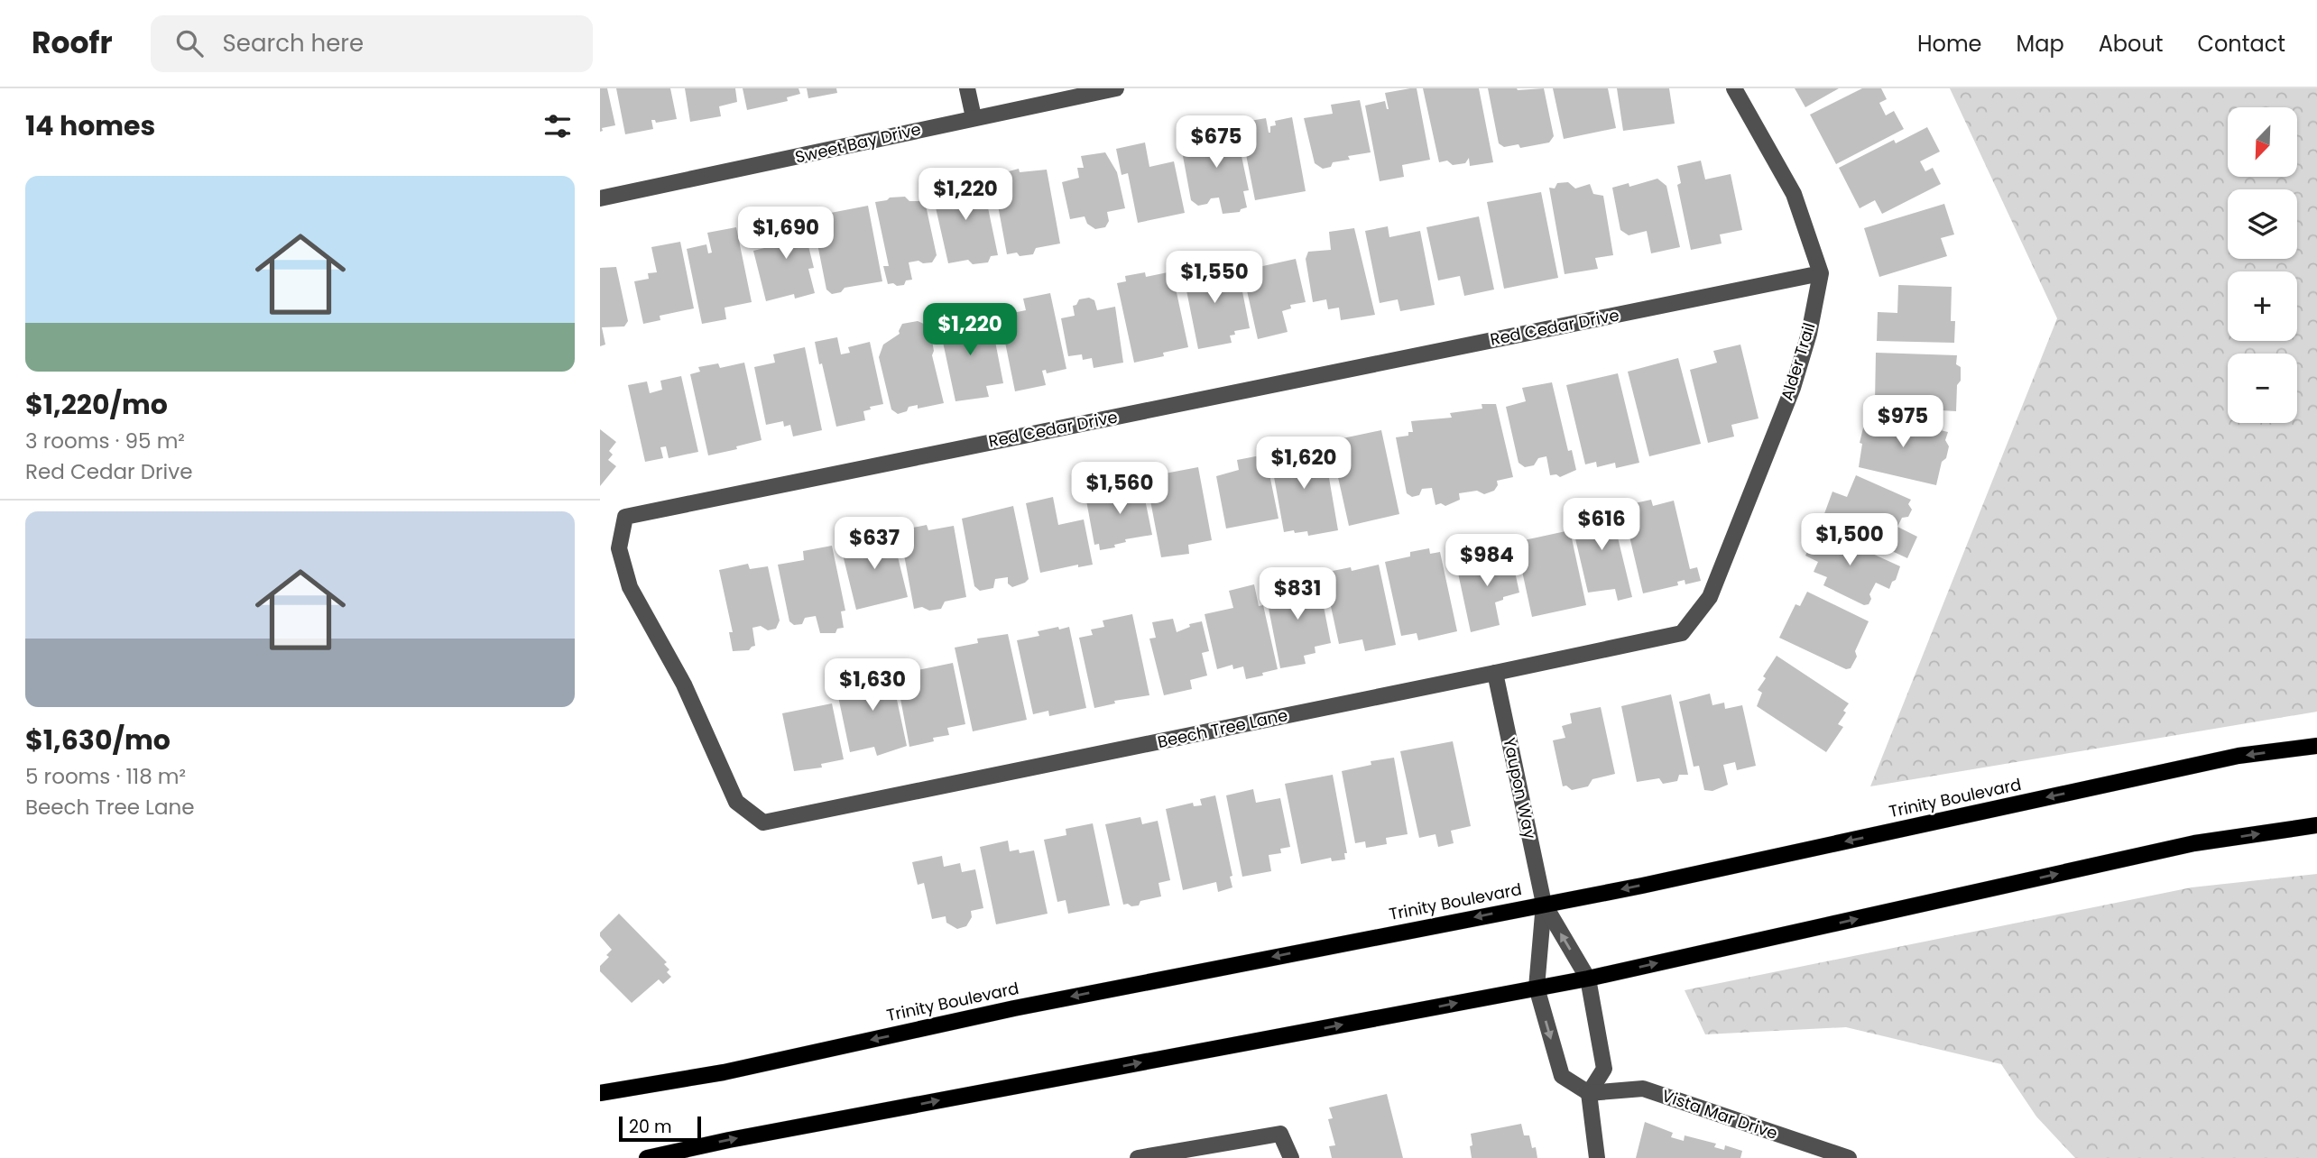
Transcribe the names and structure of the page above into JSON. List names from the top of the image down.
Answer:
{
  "streets": {
    "main road": ["Trinity Boulevard"],
    "street": [
      "Sweet Bay Drive",
      "Red Cedar Drive",
      "Alder Trail",
      "Beech Tree Lane",
      "Yaupon Way",
      "Vista Mar Drive"
    ]
  },
  "crossings": [
    ["Red Cedar Drive", "Alder Trail"],
    ["Red Cedar Drive", "Beech Tree Lane"],
    ["Alder Trail", "Beech Tree Lane"],
    ["Beech Tree Lane", "Yaupon Way"],
    ["Yaupon Way", "Trinity Boulevard"]
  ],
  "scale_bar": "20 m",
  "north": "bottom left",
  "page": {
    "header": "Roofr",
    "search": "Search here",
    "nav": [
      "Home",
      "Map",
      "About",
      "Contact"
    ],
    "heading": "14 homes",
    "map_buttons": ["+", "−"],
    "price": [
      "$675",
      "$1,220",
      "$1,690",
      "$1,550",
      "$1,220",
      "$975",
      "$1,620",
      "$1,560",
      "$616",
      "$1,500",
      "$637",
      "$984",
      "$831",
      "$1,630"
    ],
    "list": [
      {
        "name": "$1,220/mo",
        "note": "3 rooms · 95 m² · Red Cedar Drive"
      },
      {
        "name": "$1,630/mo",
        "note": "5 rooms · 118 m² · Beech Tree Lane"
      }
    ],
    "scale": "20 m"
  }
}
